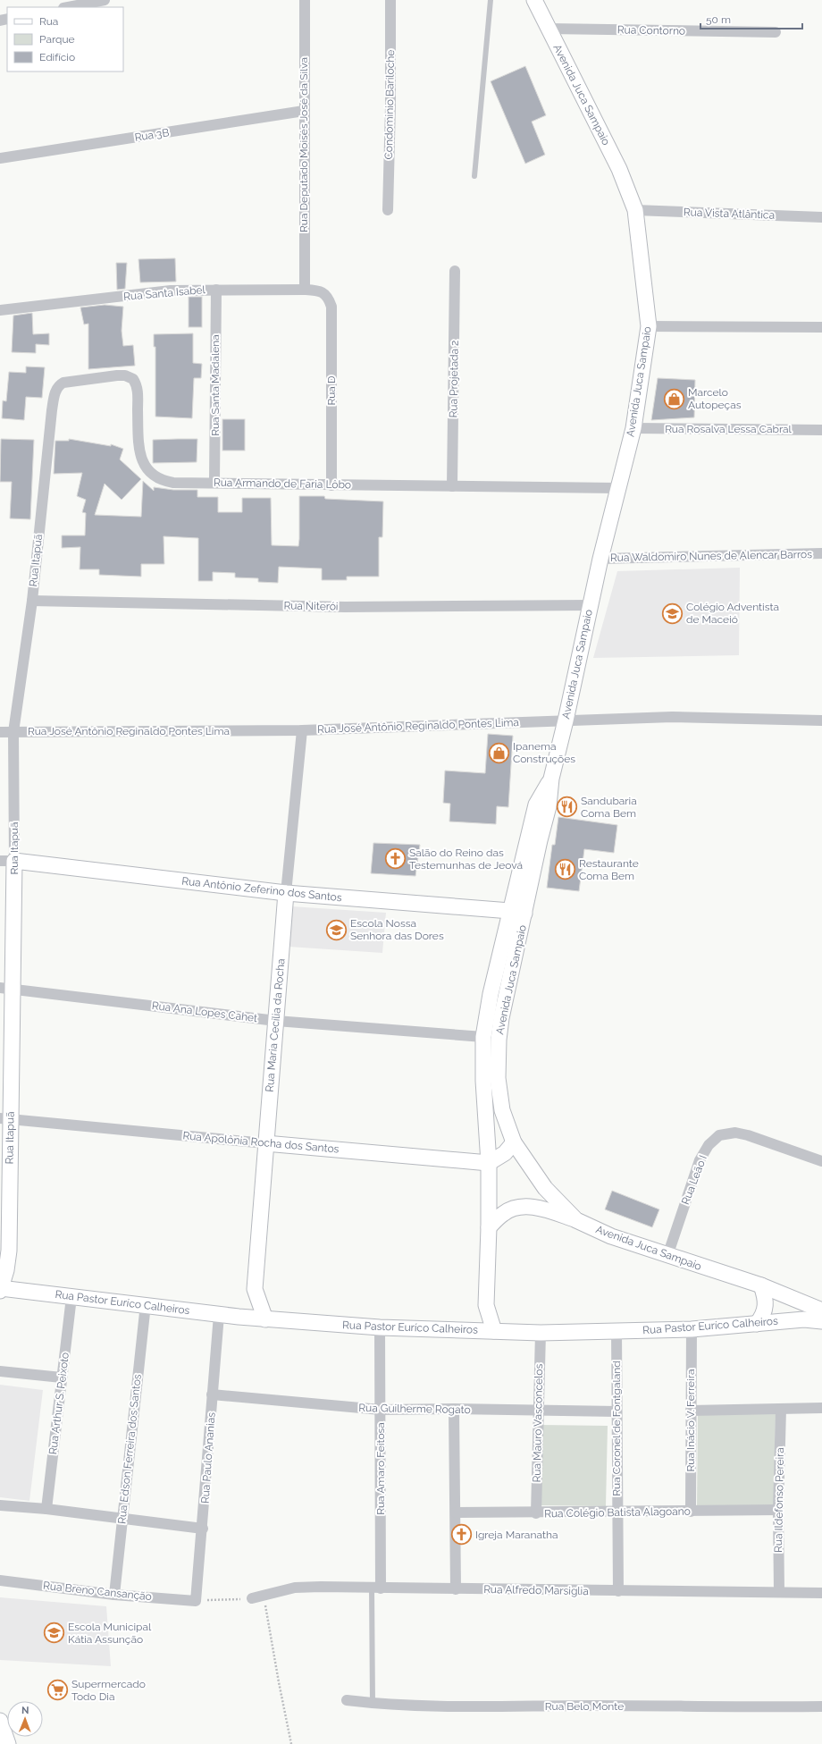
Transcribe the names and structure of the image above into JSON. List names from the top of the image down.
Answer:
{
  "streets": {
    "main road": [
      "Avenida Juca Sampaio",
      "Rua Itapuã",
      "Rua Antônio Zeferino dos Santos",
      "Rua Maria Cecília da Rocha",
      "Rua Apolônia Rocha dos Santos",
      "Rua Pastor Euríco Calheiros"
    ],
    "street": [
      "Rua Contorno",
      "Condominio Bariloche",
      "Rua 3B",
      "Rua Deputado Moisés José da Silva",
      "Rua Vista Atlântica",
      "Rua Santa Isabel",
      "Rua Projetada 2",
      "Rua Santa Madalena",
      "Rua D",
      "Rua Rosalva Lessa Cabral",
      "Rua Armando de Faria Lôbo",
      "Rua Waldomiro Nunes de Alencar Barros",
      "Rua Niterói",
      "Rua José Antônio Reginaldo Pontes Lima",
      "Rua Ana Lopes Cahet",
      "Rua Leão I",
      "Rua Arthur S. Peixoto",
      "Rua Guilherme Rogato",
      "Rua Inácio V. Ferreira",
      "Rua Mauro Vasconcelos",
      "Rua Coronel de Fontgaland",
      "Rua Edson Ferreira dos Santos",
      "Rua Paulo Ananias",
      "Rua Amaro Feitosa",
      "Rua Ildefonso Pereira",
      "Rua Colégio Batista Alagoano",
      "Rua Alfredo Marsiglia",
      "Rua Breno Cansanção",
      "Rua Belo Monte"
    ]
  },
  "crossings": [
    ["Rua Contorno", "Avenida Juca Sampaio"],
    ["Avenida Juca Sampaio", "Rua Vista Atlântica"],
    ["Avenida Juca Sampaio", "Rua Rosalva Lessa Cabral"],
    ["Avenida Juca Sampaio", "Rua Armando de Faria Lôbo"],
    ["Avenida Juca Sampaio", "Rua Waldomiro Nunes de Alencar Barros"],
    ["Avenida Juca Sampaio", "Rua Niterói"],
    ["Avenida Juca Sampaio", "Rua José Antônio Reginaldo Pontes Lima"],
    ["Avenida Juca Sampaio", "Rua Antônio Zeferino dos Santos"],
    ["Avenida Juca Sampaio", "Rua Ana Lopes Cahet"],
    ["Avenida Juca Sampaio", "Rua Apolônia Rocha dos Santos"],
    ["Avenida Juca Sampaio", "Rua Leão I"],
    ["Avenida Juca Sampaio", "Rua Pastor Euríco Calheiros"],
    ["Rua 3B", "Rua Deputado Moisés José da Silva"],
    ["Rua Deputado Moisés José da Silva", "Rua Santa Isabel"],
    ["Rua Santa Isabel", "Rua Santa Madalena"],
    ["Rua Santa Isabel", "Rua D"],
    ["Rua Projetada 2", "Rua Armando de Faria Lôbo"],
    ["Rua Santa Madalena", "Rua Armando de Faria Lôbo"],
    ["Rua D", "Rua Armando de Faria Lôbo"],
    ["Rua Armando de Faria Lôbo", "Rua Itapuã"],
    ["Rua Itapuã", "Rua Niterói"],
    ["Rua Itapuã", "Rua José Antônio Reginaldo Pontes Lima"],
    ["Rua Itapuã", "Rua Antônio Zeferino dos Santos"],
    ["Rua Itapuã", "Rua Ana Lopes Cahet"],
    ["Rua Itapuã", "Rua Apolônia Rocha dos Santos"],
    ["Rua Itapuã", "Rua Pastor Euríco Calheiros"],
    ["Rua José Antônio Reginaldo Pontes Lima", "Rua Maria Cecília da Rocha"],
    ["Rua Antônio Zeferino dos Santos", "Rua Maria Cecília da Rocha"],
    ["Rua Ana Lopes Cahet", "Rua Maria Cecília da Rocha"],
    ["Rua Maria Cecília da Rocha", "Rua Apolônia Rocha dos Santos"],
    ["Rua Maria Cecília da Rocha", "Rua Pastor Euríco Calheiros"],
    ["Rua Pastor Euríco Calheiros", "Rua Arthur S. Peixoto"],
    ["Rua Pastor Euríco Calheiros", "Rua Inácio V. Ferreira"],
    ["Rua Pastor Euríco Calheiros", "Rua Mauro Vasconcelos"],
    ["Rua Pastor Euríco Calheiros", "Rua Coronel de Fontgaland"],
    ["Rua Pastor Euríco Calheiros", "Rua Edson Ferreira dos Santos"],
    ["Rua Pastor Euríco Calheiros", "Rua Paulo Ananias"],
    ["Rua Pastor Euríco Calheiros", "Rua Amaro Feitosa"],
    ["Rua Guilherme Rogato", "Rua Mauro Vasconcelos"],
    ["Rua Guilherme Rogato", "Rua Coronel de Fontgaland"],
    ["Rua Guilherme Rogato", "Rua Paulo Ananias"],
    ["Rua Guilherme Rogato", "Rua Amaro Feitosa"],
    ["Rua Inácio V. Ferreira", "Rua Colégio Batista Alagoano"],
    ["Rua Mauro Vasconcelos", "Rua Colégio Batista Alagoano"],
    ["Rua Coronel de Fontgaland", "Rua Colégio Batista Alagoano"],
    ["Rua Coronel de Fontgaland", "Rua Alfredo Marsiglia"],
    ["Rua Edson Ferreira dos Santos", "Rua Breno Cansanção"],
    ["Rua Paulo Ananias", "Rua Breno Cansanção"],
    ["Rua Amaro Feitosa", "Rua Alfredo Marsiglia"],
    ["Rua Ildefonso Pereira", "Rua Colégio Batista Alagoano"],
    ["Rua Ildefonso Pereira", "Rua Alfredo Marsiglia"]
  ],
  "places": {
    "shop": ["Marcelo Autopeças", "Ipanema Construções"],
    "school or university": ["Colégio Adventista de Maceió", "Escola Nossa Senhora das Dores", "Escola Municipal Kátia Assunção"],
    "restaurant": ["Sandubaria Coma Bem", "Restaurante Coma Bem"],
    "church": ["Salão do Reino das Testemunhas de Jeová", "Igreja Maranatha"],
    "supermarket": ["Supermercado Todo Dia"]
  },
  "legend": ["Rua", "Parque", "Edifício"],
  "scale_bar": "50 m",
  "north": "top"
}
